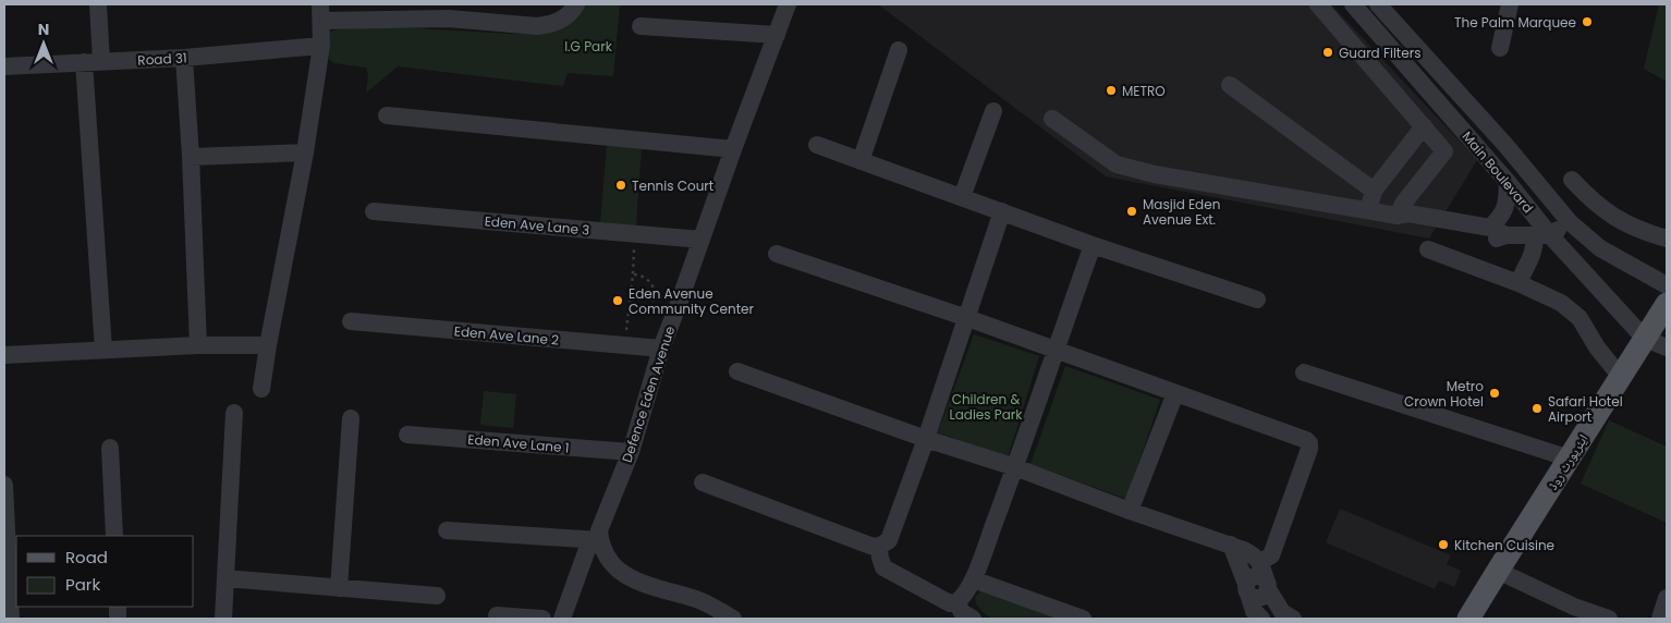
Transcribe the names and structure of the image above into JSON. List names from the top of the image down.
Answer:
{
  "streets": {
    "main road": ["ایئرپورٹ روڈ"],
    "street": [
      "Road 31",
      "Main Boulevard",
      "Eden Ave Lane 3",
      "Eden Ave Lane 2",
      "Defence Eden Avenue",
      "Eden Ave Lane 1"
    ]
  },
  "crossings": [
    ["Main Boulevard", "ایئرپورٹ روڈ"],
    ["Eden Ave Lane 3", "Defence Eden Avenue"],
    ["Eden Ave Lane 2", "Defence Eden Avenue"],
    ["Defence Eden Avenue", "Eden Ave Lane 1"]
  ],
  "parks": ["I.G Park", "Children & Ladies Park"],
  "places": [
    "The Palm Marquee",
    "Guard Filters",
    "METRO",
    "Tennis Court",
    "Masjid Eden Avenue Ext.",
    "Eden Avenue Community Center",
    "Metro Crown Hotel",
    "Safari Hotel Airport",
    "Kitchen Cuisine"
  ],
  "legend": ["Road", "Park"],
  "north": "top"
}
